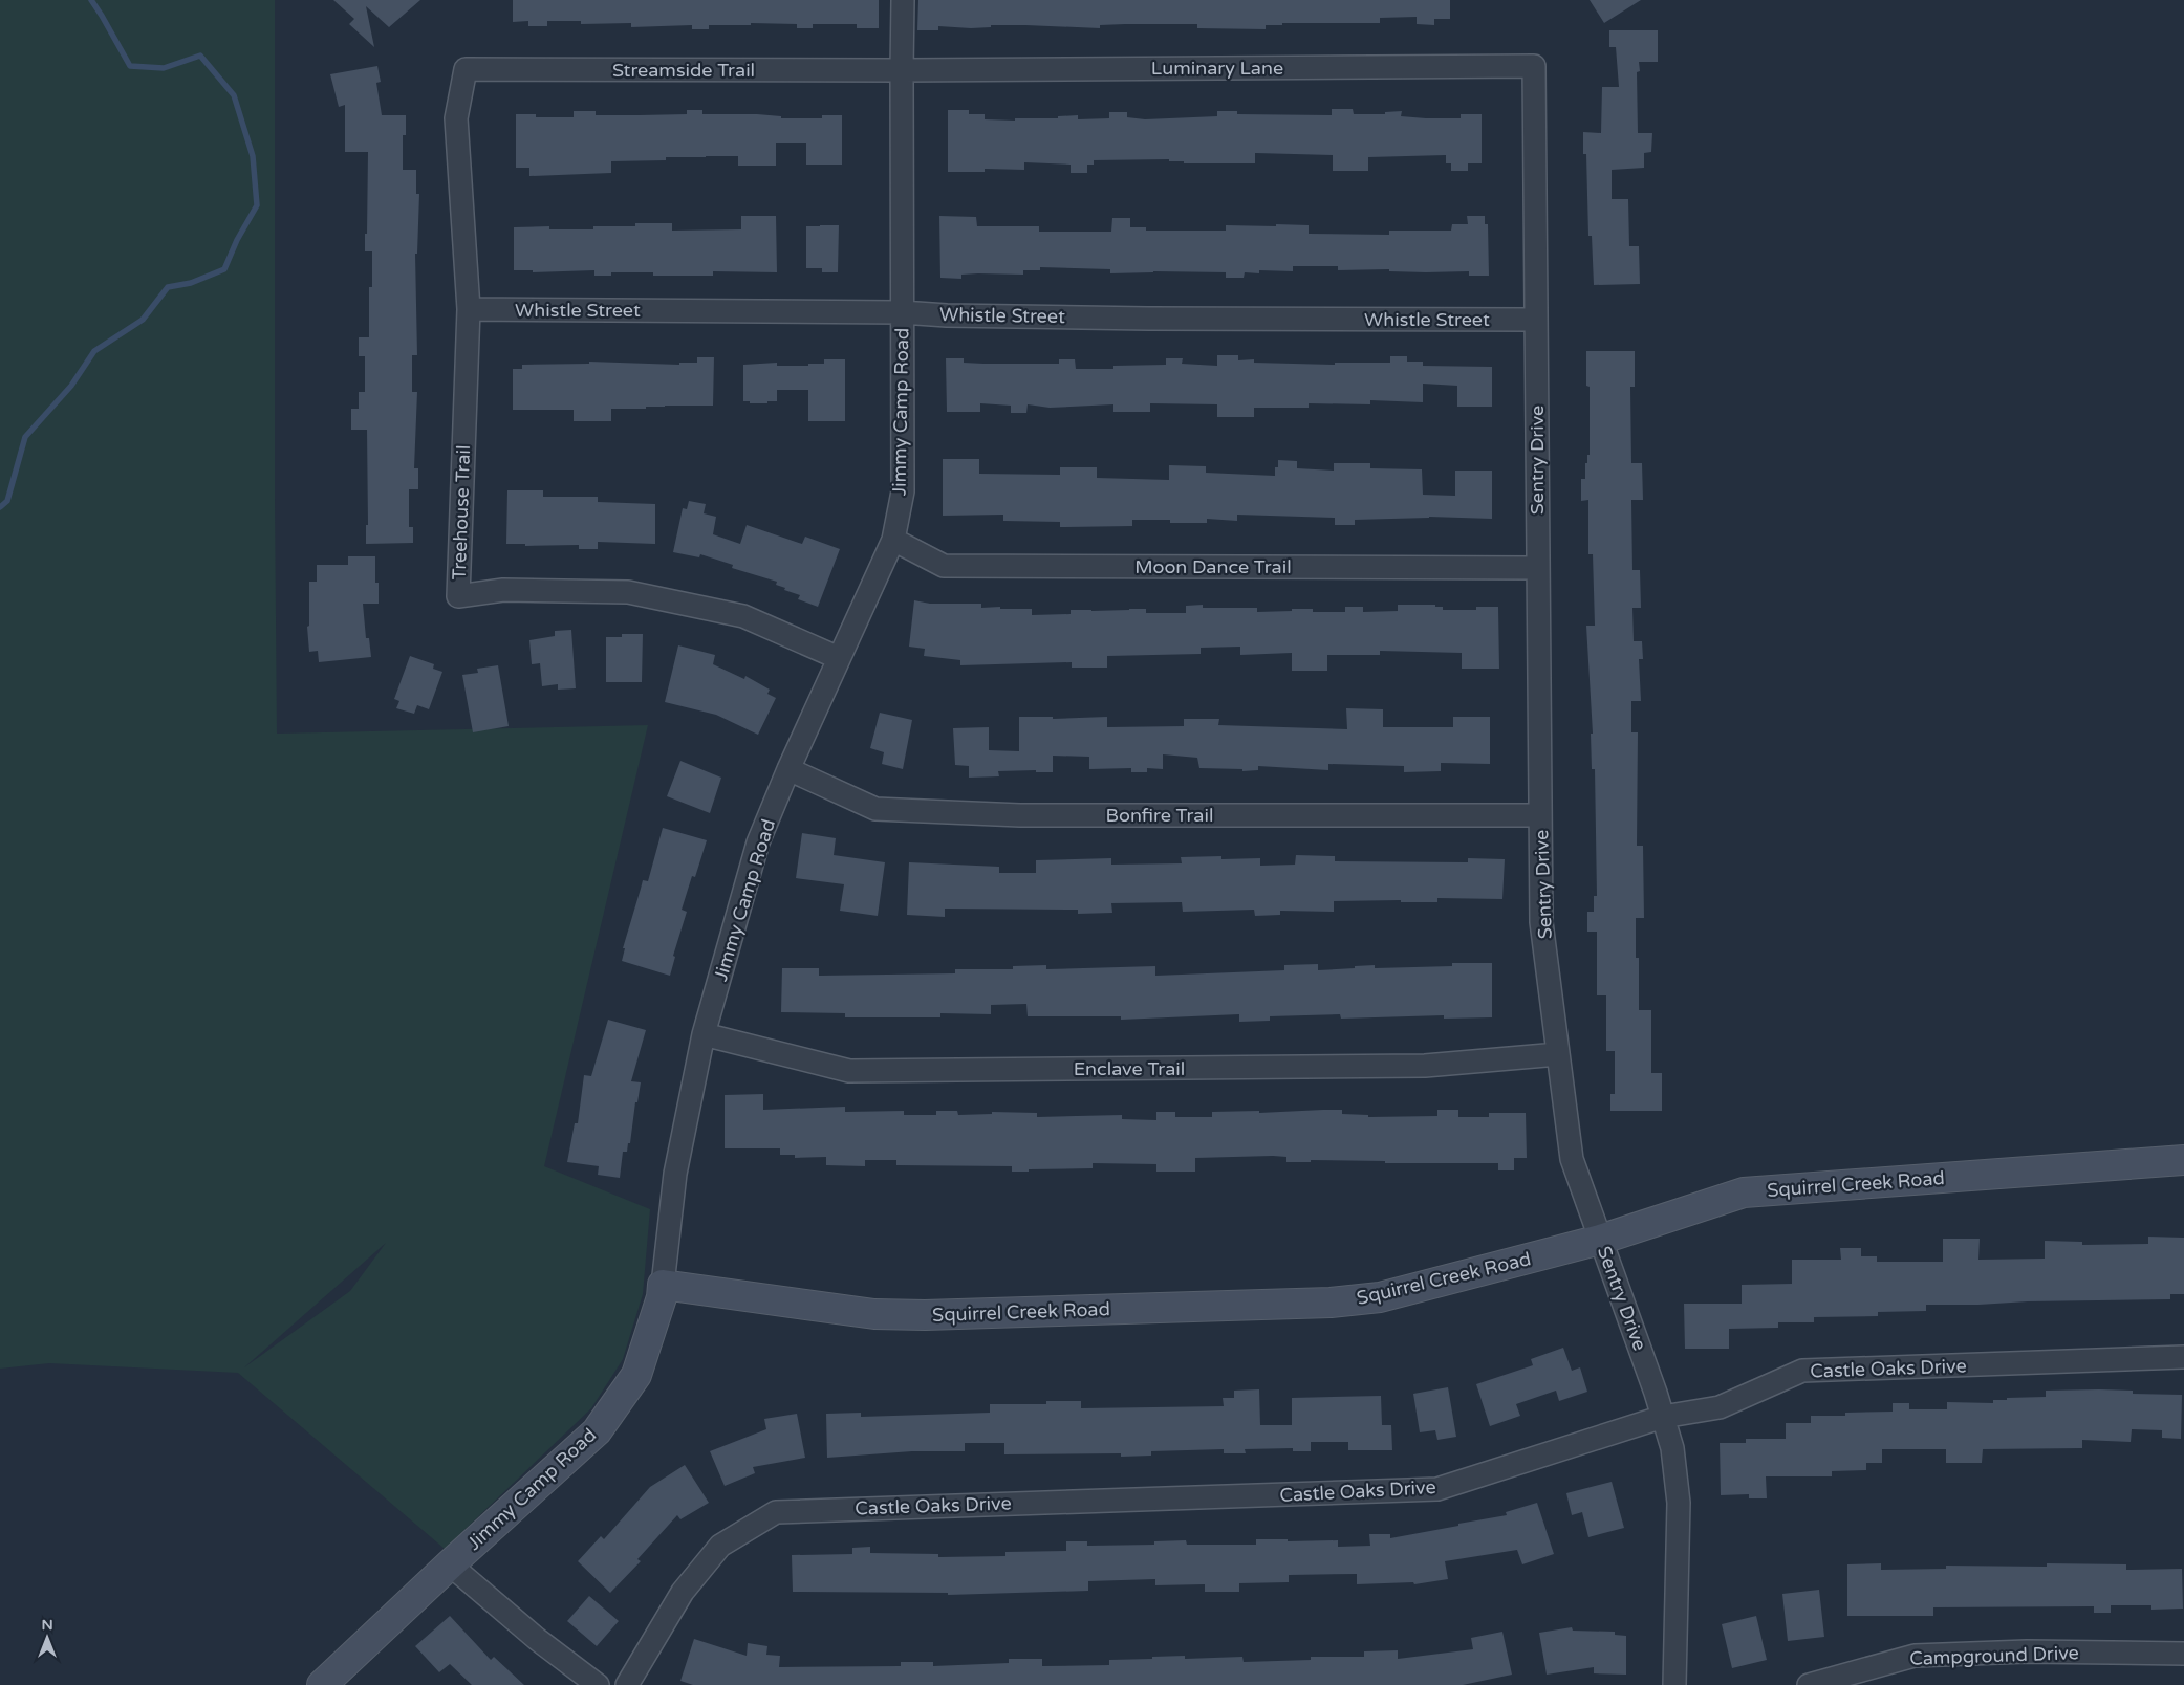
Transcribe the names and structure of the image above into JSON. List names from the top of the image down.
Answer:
{
  "streets": {
    "street": [
      "Luminary Lane",
      "Streamside Trail",
      "Whistle Street",
      "Jimmy Camp Road",
      "Sentry Drive",
      "Treehouse Trail",
      "Moon Dance Trail",
      "Bonfire Trail",
      "Enclave Trail",
      "Squirrel Creek Road",
      "Castle Oaks Drive",
      "Campground Drive"
    ]
  },
  "crossings": [
    ["Luminary Lane", "Streamside Trail"],
    ["Luminary Lane", "Jimmy Camp Road"],
    ["Luminary Lane", "Sentry Drive"],
    ["Streamside Trail", "Jimmy Camp Road"],
    ["Streamside Trail", "Treehouse Trail"],
    ["Whistle Street", "Jimmy Camp Road"],
    ["Whistle Street", "Sentry Drive"],
    ["Whistle Street", "Treehouse Trail"],
    ["Jimmy Camp Road", "Treehouse Trail"],
    ["Jimmy Camp Road", "Moon Dance Trail"],
    ["Jimmy Camp Road", "Bonfire Trail"],
    ["Jimmy Camp Road", "Enclave Trail"],
    ["Jimmy Camp Road", "Squirrel Creek Road"],
    ["Sentry Drive", "Moon Dance Trail"],
    ["Sentry Drive", "Bonfire Trail"],
    ["Sentry Drive", "Enclave Trail"],
    ["Sentry Drive", "Squirrel Creek Road"],
    ["Sentry Drive", "Castle Oaks Drive"]
  ],
  "north": "top"
}
